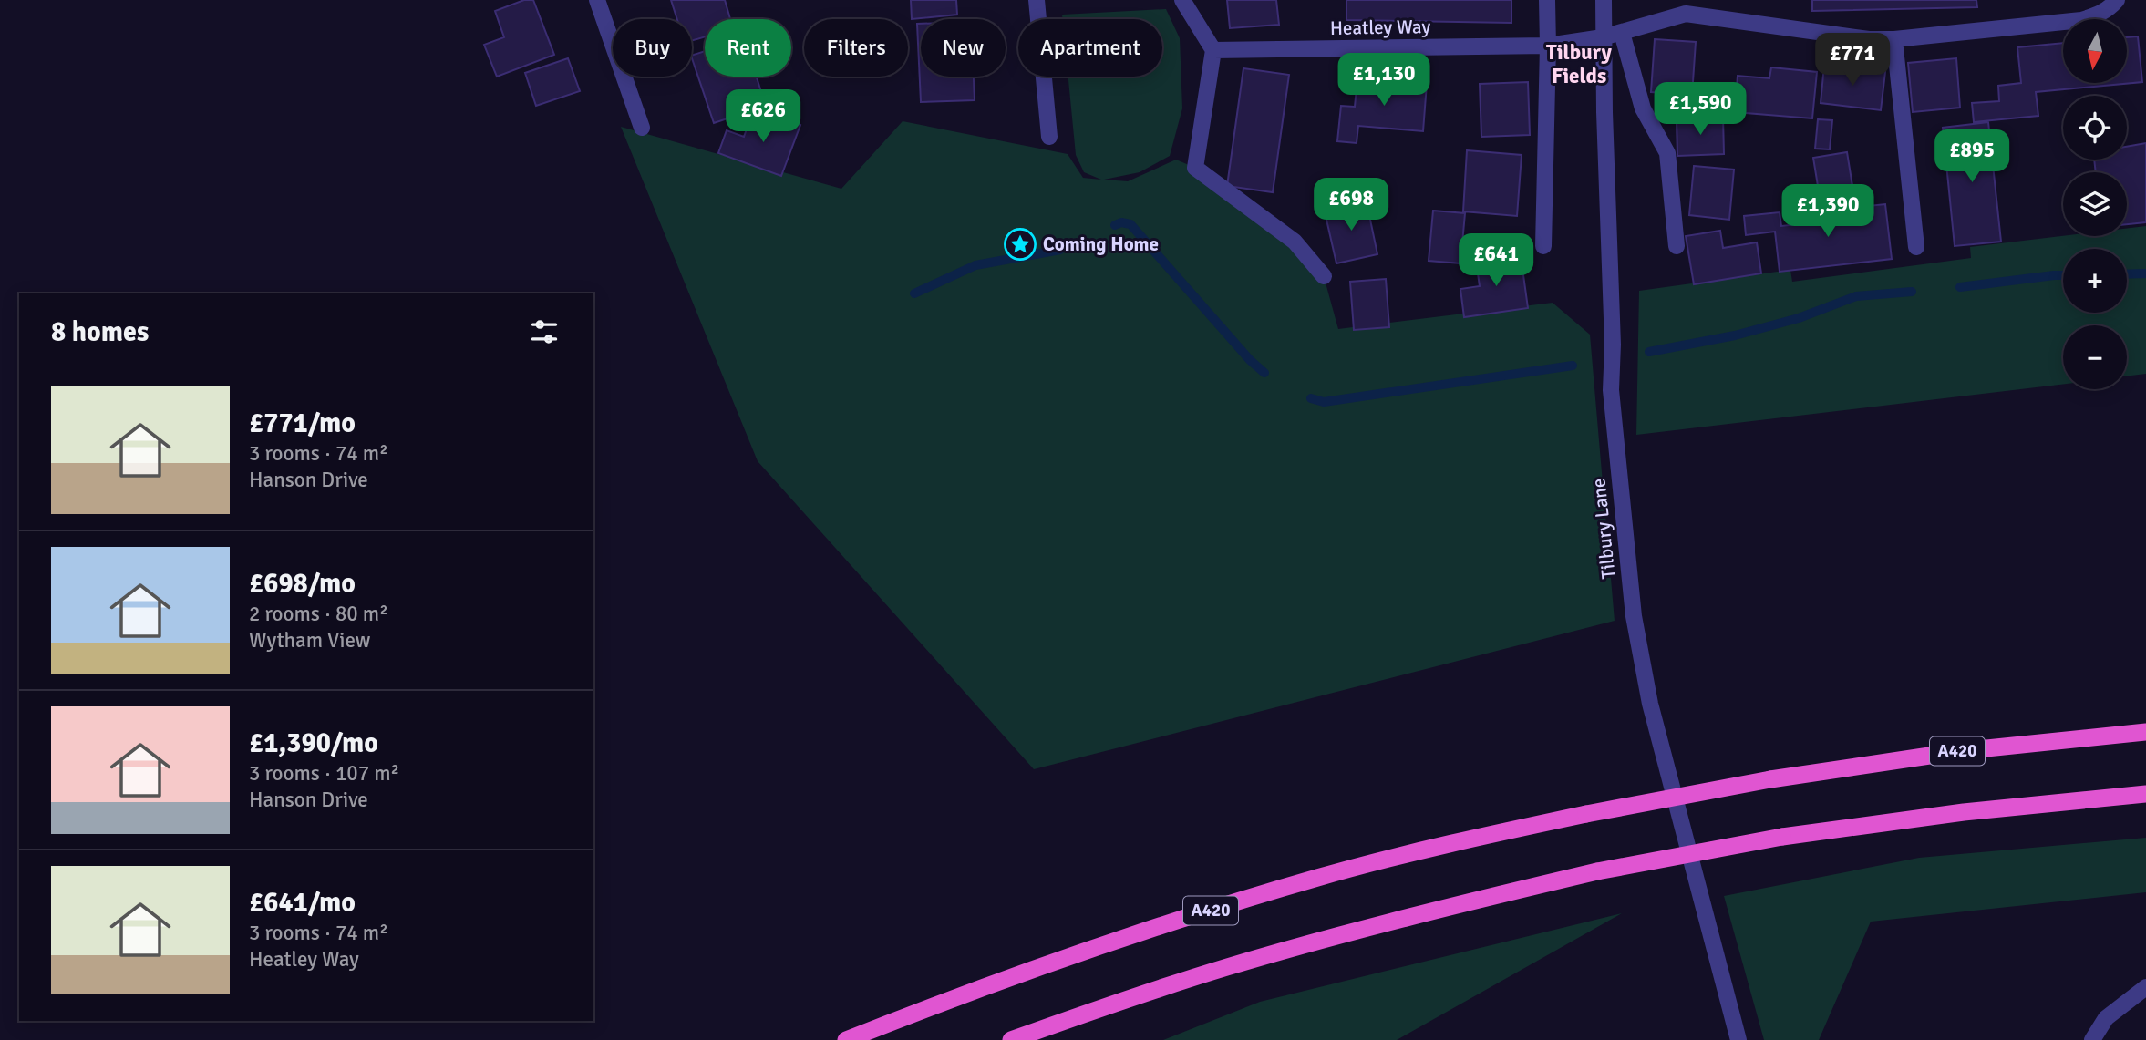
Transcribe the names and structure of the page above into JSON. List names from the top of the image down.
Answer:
{
  "streets": {
    "highway": ["A420"],
    "street": ["Heatley Way", "Tilbury Lane"]
  },
  "crossings": [
    ["Heatley Way", "Tilbury Lane"]
  ],
  "districts": ["Tilbury Fields"],
  "places": {
    "place": ["Coming Home"]
  },
  "north": "bottom",
  "page": {
    "map_buttons": ["+", "−"],
    "chip": [
      "Buy",
      "Rent",
      "Filters",
      "New",
      "Apartment"
    ],
    "price": [
      "£771",
      "£1,130",
      "£1,590",
      "£626",
      "£895",
      "£698",
      "£1,390",
      "£641"
    ],
    "heading": "8 homes",
    "list": [
      {
        "name": "£771/mo",
        "note": "3 rooms · 74 m² · Hanson Drive"
      },
      {
        "name": "£698/mo",
        "note": "2 rooms · 80 m² · Wytham View"
      },
      {
        "name": "£1,390/mo",
        "note": "3 rooms · 107 m² · Hanson Drive"
      },
      {
        "name": "£641/mo",
        "note": "3 rooms · 74 m² · Heatley Way"
      }
    ]
  }
}
